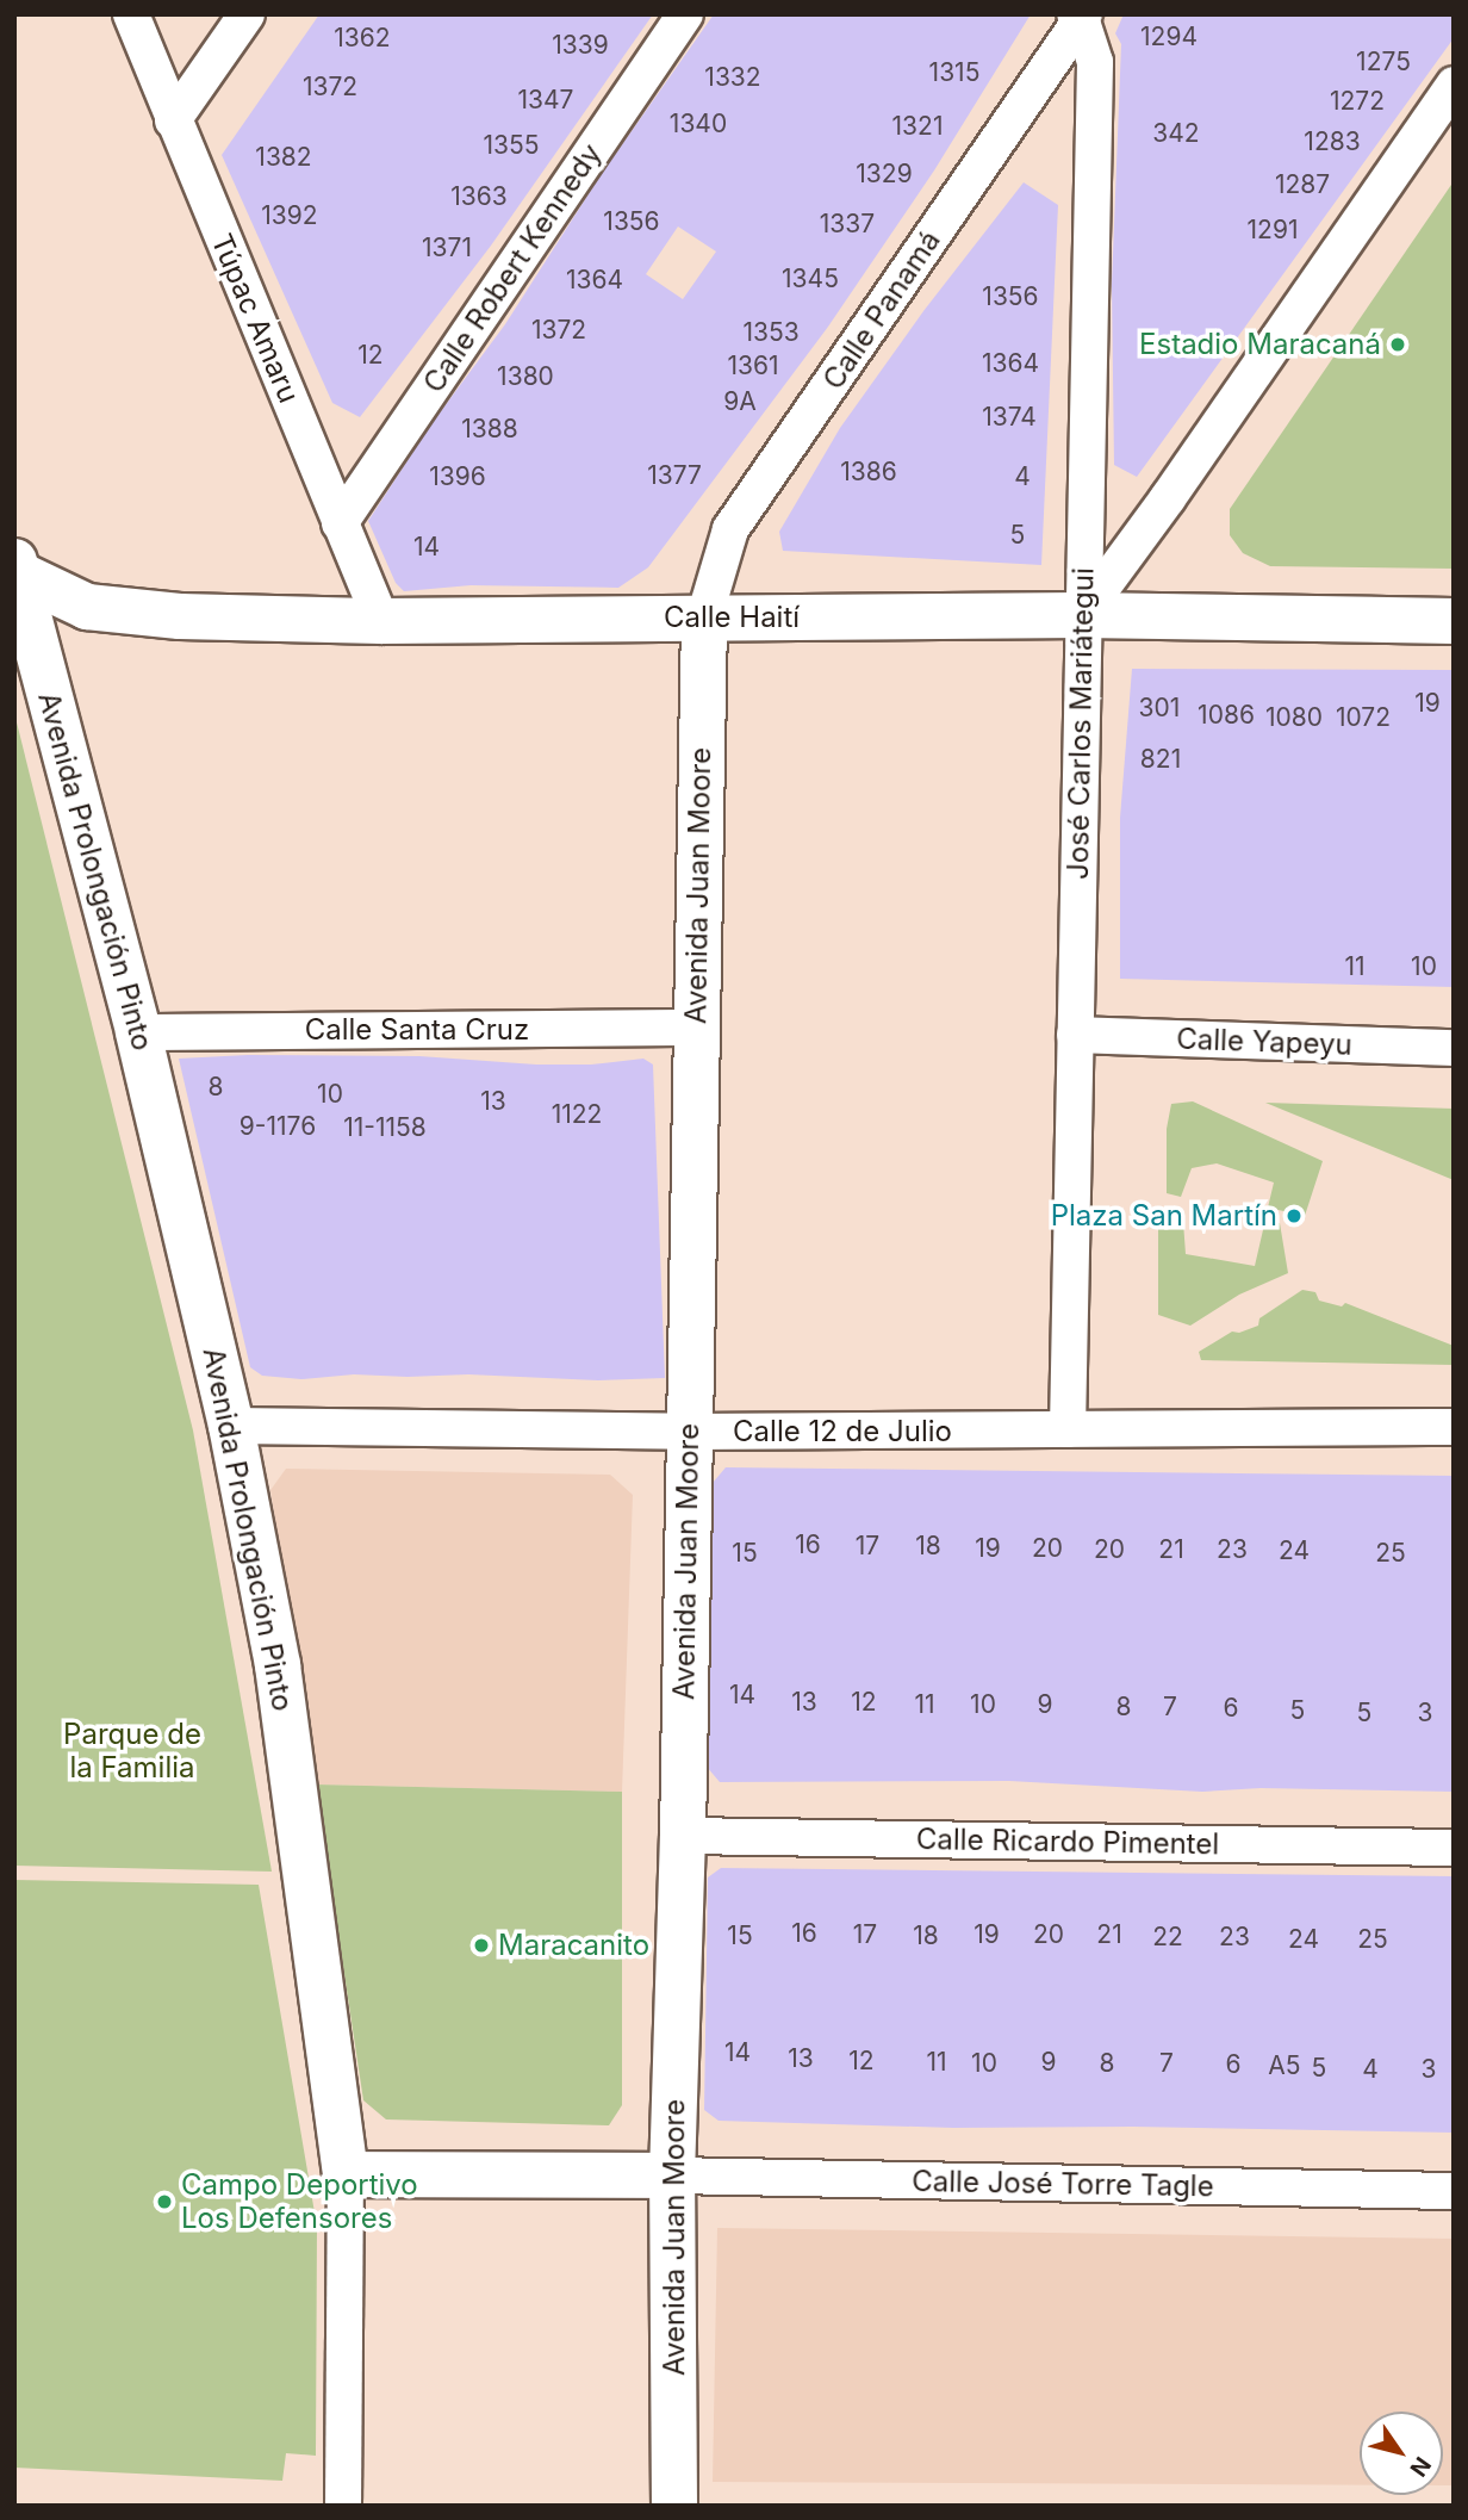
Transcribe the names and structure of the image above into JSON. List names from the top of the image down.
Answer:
{
  "streets": {
    "street": [
      "Calle Robert Kennedy",
      "Calle Panamá",
      "Túpac Amaru",
      "Calle Haití",
      "José Carlos Mariátegui",
      "Avenida Prolongación Pinto",
      "Avenida Juan Moore",
      "Calle Santa Cruz",
      "Calle Yapeyu",
      "Calle 12 de Julio",
      "Calle Ricardo Pimentel",
      "Calle José Torre Tagle"
    ]
  },
  "crossings": [
    ["Calle Robert Kennedy", "Túpac Amaru"],
    ["Calle Panamá", "Calle Haití"],
    ["Calle Panamá", "José Carlos Mariátegui"],
    ["Calle Panamá", "Avenida Juan Moore"],
    ["Túpac Amaru", "Calle Haití"],
    ["Calle Haití", "José Carlos Mariátegui"],
    ["Calle Haití", "Avenida Prolongación Pinto"],
    ["Calle Haití", "Avenida Juan Moore"],
    ["José Carlos Mariátegui", "Calle Yapeyu"],
    ["José Carlos Mariátegui", "Calle 12 de Julio"],
    ["Avenida Prolongación Pinto", "Calle Santa Cruz"],
    ["Avenida Prolongación Pinto", "Calle 12 de Julio"],
    ["Avenida Juan Moore", "Calle Santa Cruz"],
    ["Avenida Juan Moore", "Calle 12 de Julio"],
    ["Avenida Juan Moore", "Calle Ricardo Pimentel"],
    ["Avenida Juan Moore", "Calle José Torre Tagle"]
  ],
  "parks": ["Parque de la Familia"],
  "places": [
    "Estadio Maracaná",
    "Plaza San Martín",
    "Maracanito",
    "Campo Deportivo Los Defensores"
  ],
  "house_numbers": [
    "1294",
    "1362",
    "1339",
    "1275",
    "1315",
    "1332",
    "1372",
    "1347",
    "1272",
    "1340",
    "1321",
    "342",
    "1283",
    "1355",
    "1382",
    "1329",
    "1287",
    "1363",
    "1392",
    "1356",
    "1337",
    "1291",
    "1371",
    "1345",
    "1364",
    "1356",
    "1372",
    "1353",
    "12",
    "1364",
    "1361",
    "1380",
    "9A",
    "1374",
    "1388",
    "1386",
    "1377",
    "1396",
    "4",
    "5",
    "14",
    "19",
    "301",
    "1086",
    "1080",
    "1072",
    "821",
    "11",
    "10",
    "8",
    "10",
    "13",
    "1122",
    "9-1176",
    "11-1158",
    "16",
    "17",
    "18",
    "19",
    "20",
    "20",
    "21",
    "23",
    "24",
    "15",
    "25",
    "14",
    "13",
    "12",
    "11",
    "10",
    "9",
    "8",
    "7",
    "6",
    "5",
    "5",
    "3",
    "16",
    "17",
    "19",
    "20",
    "21",
    "15",
    "18",
    "22",
    "23",
    "24",
    "25",
    "14",
    "13",
    "12",
    "11",
    "9",
    "10",
    "8",
    "7",
    "6",
    "A5",
    "5",
    "4",
    "3"
  ],
  "north": "bottom right"
}
